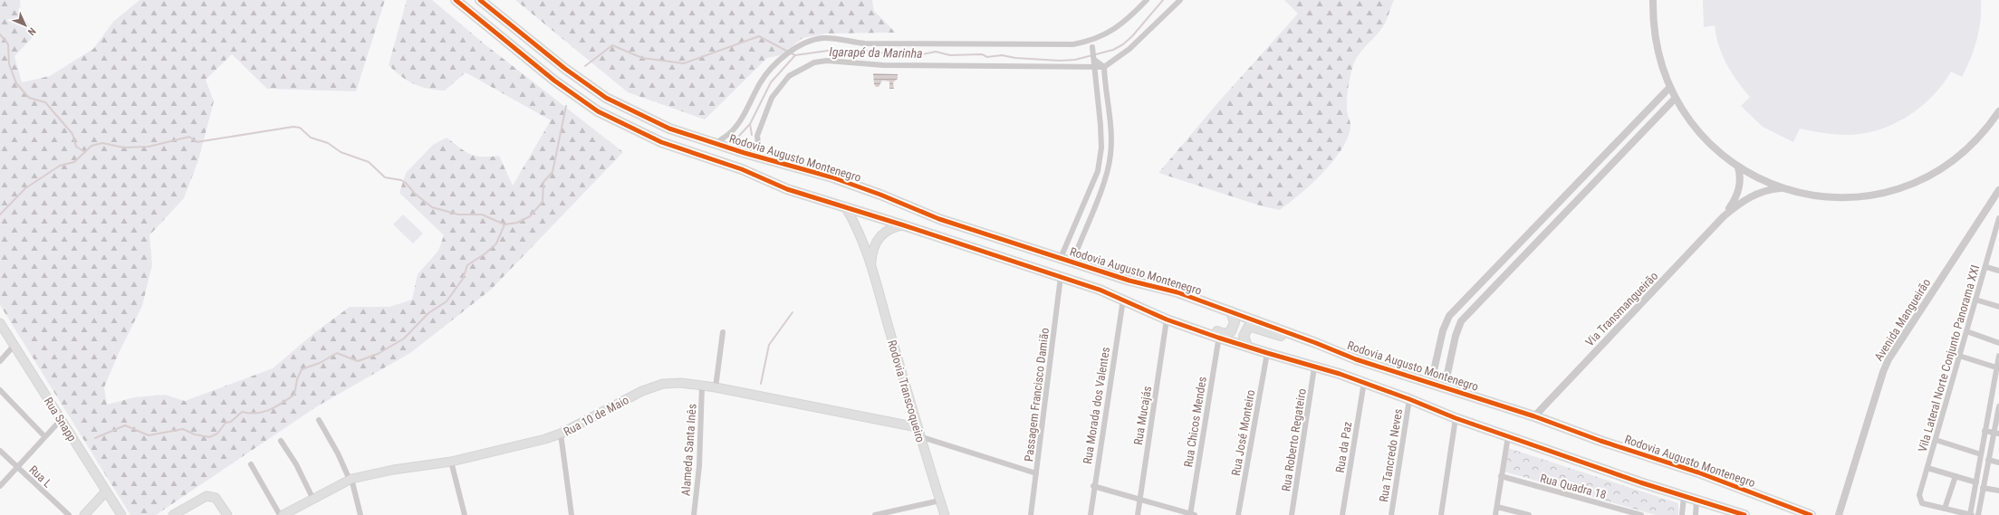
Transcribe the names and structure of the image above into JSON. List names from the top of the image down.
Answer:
{
  "streets": {
    "main road": [
      "Rodovia Augusto Montenegro",
      "Rodovia Transcoqueiro",
      "Rua 10 de Maio",
      "Rua Snapp"
    ],
    "street": [
      "Via Transmangueirão",
      "Avenida Mangueirão",
      "Vila Lateral Norte Conjunto Panorama XXI",
      "Passagem Francisco Damião",
      "Rua Morada dos Valentes",
      "Rua Mucajás",
      "Rua Chicos Mendes",
      "Rua José Monteiro",
      "Rua Roberto Regateiro",
      "Rua da Paz",
      "Alameda Santa Inês",
      "Rua Tancredo Neves",
      "Rua L",
      "Rua Quadra 18"
    ]
  },
  "crossings": [
    ["Rodovia Augusto Montenegro", "Via Transmangueirão"],
    ["Rodovia Transcoqueiro", "Rua 10 de Maio"],
    ["Rua 10 de Maio", "Alameda Santa Inês"]
  ],
  "water": ["Igarapé da Marinha"],
  "north": "bottom right"
}
